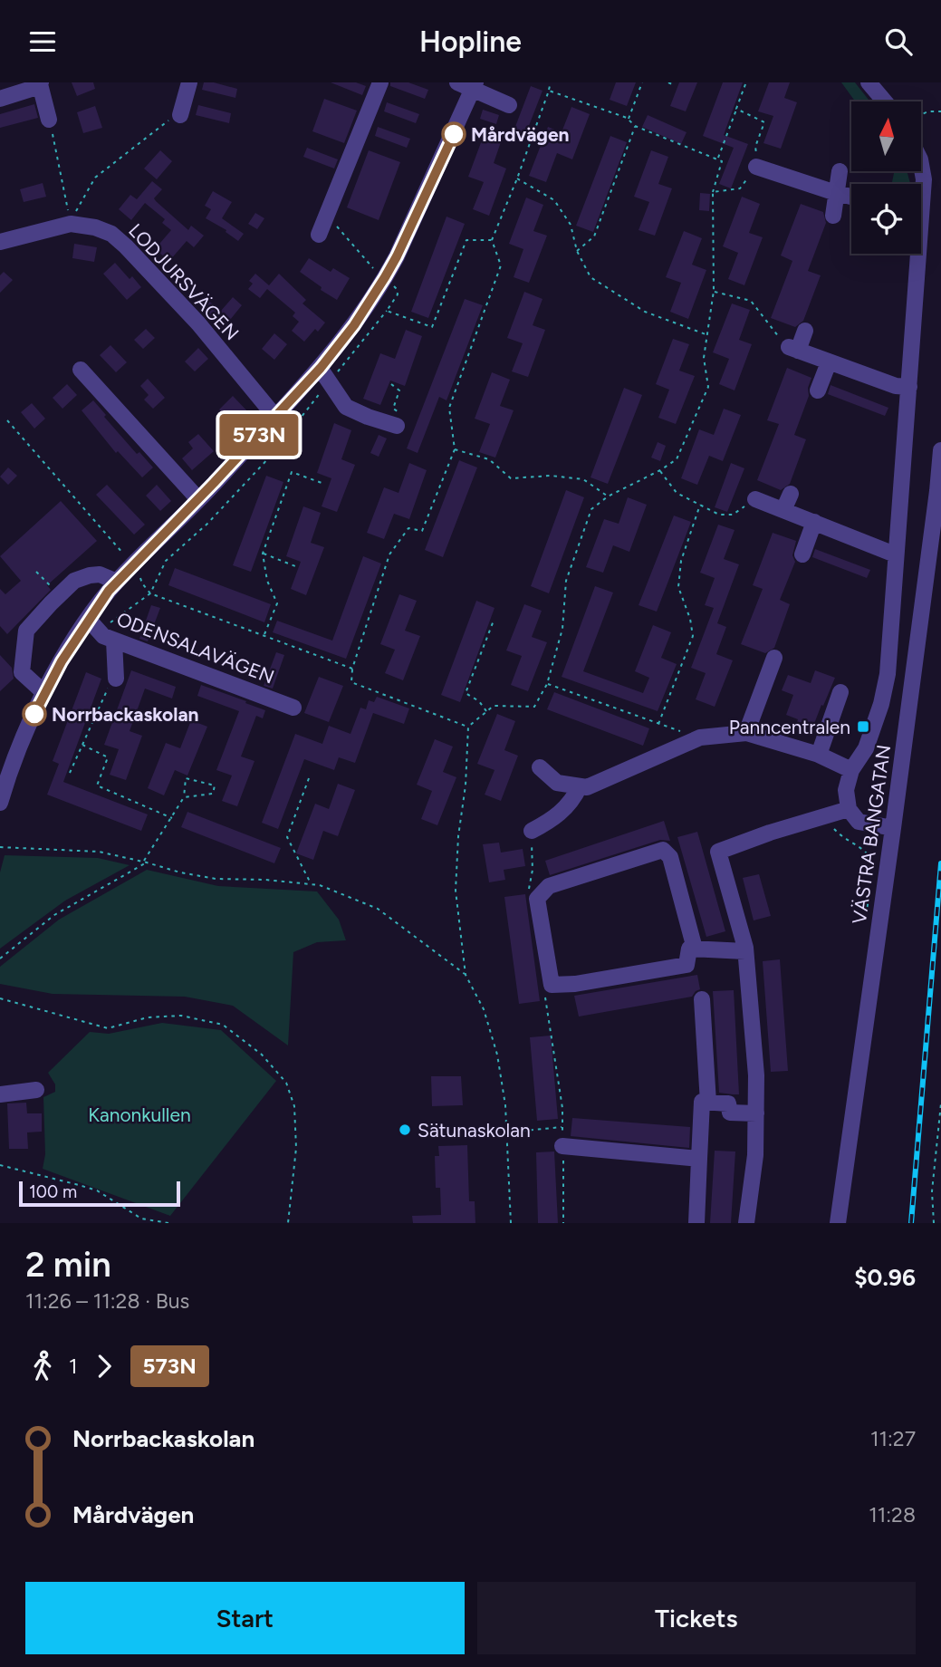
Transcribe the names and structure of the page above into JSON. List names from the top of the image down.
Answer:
{
  "streets": {
    "street": ["LODJURSVÄGEN", "ODENSALAVÄGEN", "VÄSTRA BANGATAN"]
  },
  "crossings": [
    ["LODJURSVÄGEN", "ODENSALAVÄGEN"]
  ],
  "parks": ["Kanonkullen"],
  "places": {
    "other": ["Mårdvägen", "Norrbackaskolan", "Sätunaskolan"],
    "transit": ["Panncentralen"]
  },
  "lines": ["bus line 573N"],
  "scale_bar": "100 m",
  "north": "top",
  "page": {
    "header": "Hopline",
    "on_map": "573N",
    "scale": "100 m",
    "heading": ["2 min", "11:26 – 11:28 · Bus", "$0.96"],
    "legs": ["1", "573N"],
    "list": [
      {
        "name": "Norrbackaskolan",
        "value": "11:27"
      },
      {
        "name": "Mårdvägen",
        "value": "11:28"
      }
    ],
    "buttons": ["Start", "Tickets"]
  }
}
